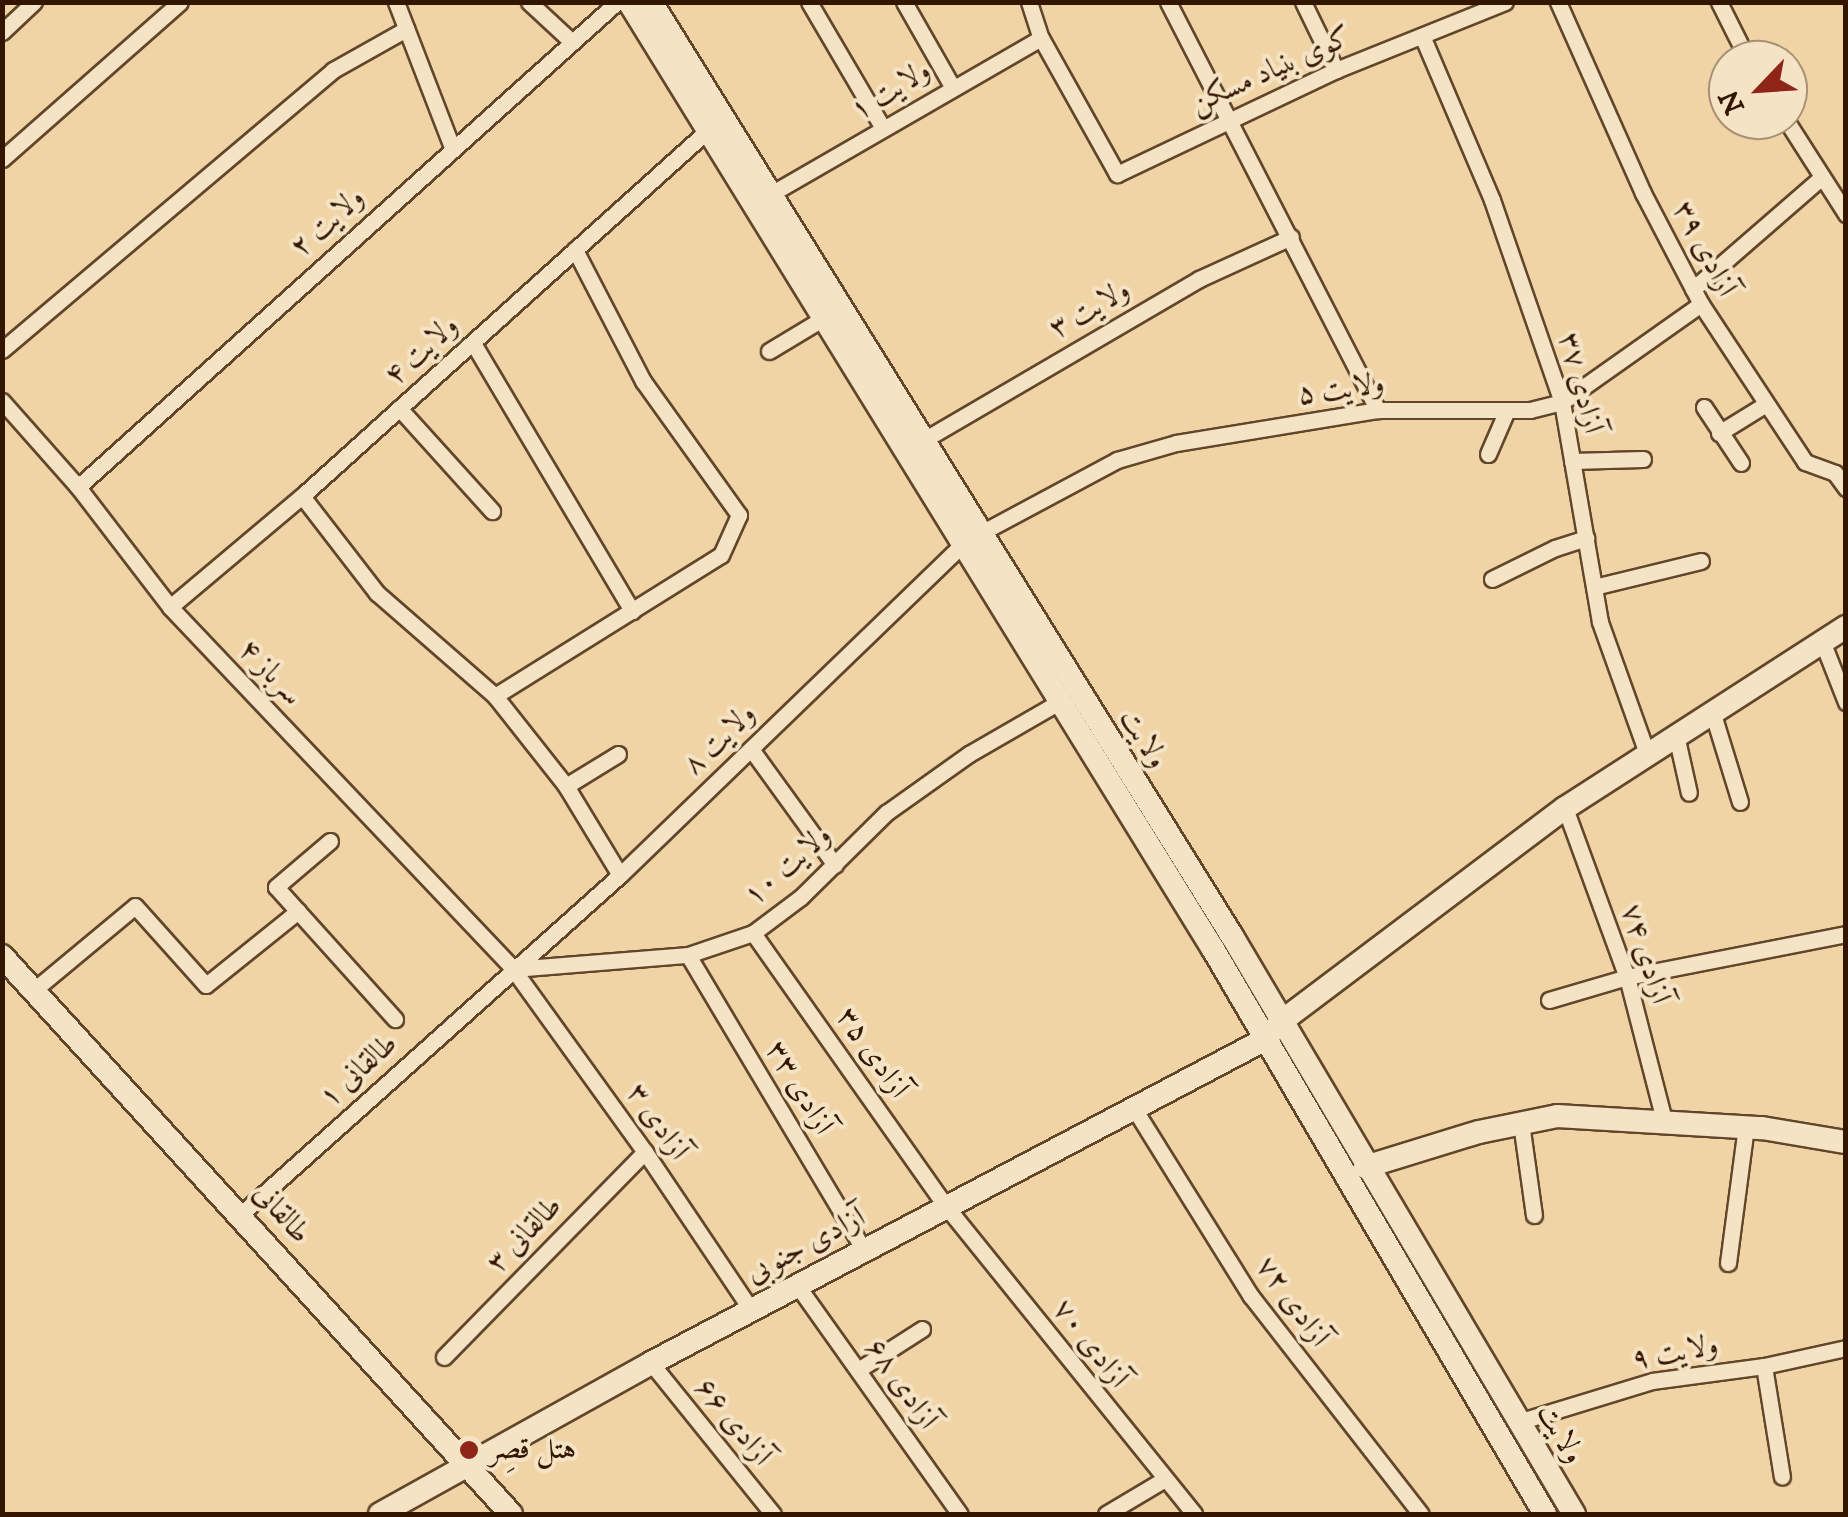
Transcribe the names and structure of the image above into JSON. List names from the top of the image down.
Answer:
{
  "streets": {
    "main road": ["ولایت", "طالقانی", "آزادی جنوبی"],
    "street": [
      "کوی بنیاد مسکن",
      "ولایت ۱",
      "ولایت ۲",
      "آزادی ۳۹",
      "ولایت ۳",
      "ولایت ۴",
      "آزادی ۳۷",
      "ولایت ۵",
      "سرباز ۴",
      "ولایت ۸",
      "ولایت ۱۰",
      "آزادی ۷۴",
      "آزادی ۳۵",
      "طالقانی ۱",
      "آزادی ۳۳",
      "آزادی ۳",
      "طالقانی ۳",
      "آزادی ۷۲",
      "آزادی ۷۰",
      "ولایت ۹",
      "آزادی ۶۸",
      "آزادی ۶۶"
    ]
  },
  "crossings": [
    ["کوی بنیاد مسکن", "ولایت ۱"],
    ["کوی بنیاد مسکن", "آزادی ۳۷"],
    ["ولایت ۱", "ولایت"],
    ["ولایت ۲", "سرباز ۴"],
    ["آزادی ۳۹", "ولایت ۵"],
    ["ولایت ۳", "ولایت"],
    ["ولایت ۴", "سرباز ۴"],
    ["ولایت ۴", "ولایت"],
    ["آزادی ۳۷", "ولایت ۵"],
    ["آزادی ۳۷", "آزادی جنوبی"],
    ["ولایت ۵", "ولایت"],
    ["ولایت ۵", "ولایت ۸"],
    ["سرباز ۴", "ولایت ۸"],
    ["سرباز ۴", "ولایت ۱۰"],
    ["سرباز ۴", "طالقانی ۱"],
    ["سرباز ۴", "آزادی ۳"],
    ["ولایت", "ولایت ۸"],
    ["ولایت", "ولایت ۱۰"],
    ["ولایت", "آزادی جنوبی"],
    ["ولایت", "ولایت ۹"],
    ["ولایت ۸", "ولایت ۱۰"],
    ["ولایت ۸", "طالقانی ۱"],
    ["ولایت ۸", "آزادی ۳"],
    ["ولایت ۱۰", "آزادی ۳۵"],
    ["ولایت ۱۰", "طالقانی ۱"],
    ["ولایت ۱۰", "آزادی ۳۳"],
    ["ولایت ۱۰", "آزادی ۳"],
    ["آزادی ۷۴", "آزادی جنوبی"],
    ["آزادی ۳۵", "آزادی جنوبی"],
    ["آزادی ۳۵", "آزادی ۷۰"],
    ["طالقانی ۱", "آزادی ۳"],
    ["طالقانی ۱", "طالقانی"],
    ["آزادی ۳۳", "آزادی جنوبی"],
    ["آزادی ۳", "طالقانی ۳"],
    ["آزادی ۳", "آزادی جنوبی"],
    ["طالقانی", "آزادی جنوبی"],
    ["آزادی جنوبی", "آزادی ۷۲"],
    ["آزادی جنوبی", "آزادی ۷۰"],
    ["آزادی جنوبی", "آزادی ۶۸"],
    ["آزادی جنوبی", "آزادی ۶۶"]
  ],
  "places": ["هتل قصِر"],
  "north": "bottom left"
}
